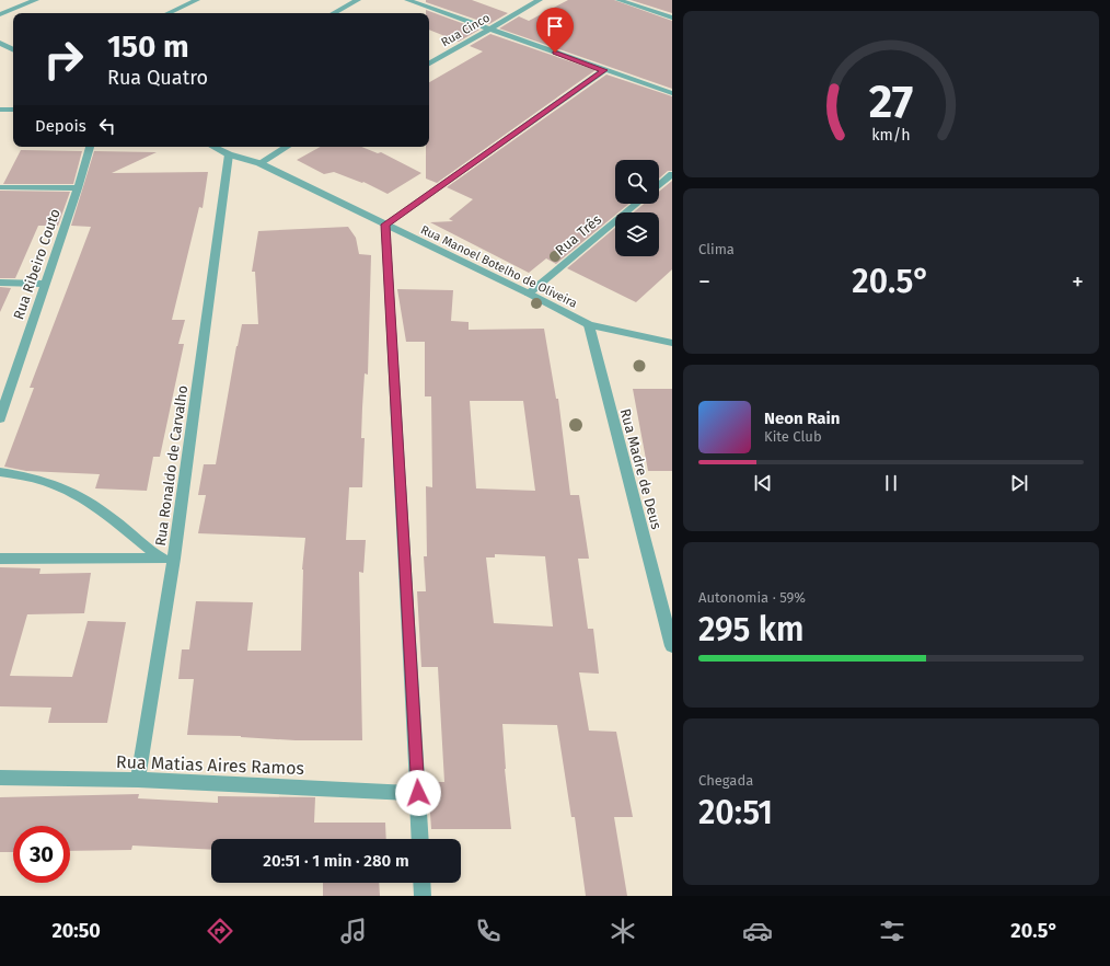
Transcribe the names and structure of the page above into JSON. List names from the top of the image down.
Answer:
{
  "streets": {
    "street": [
      "Rua Cinco",
      "Rua Três",
      "Rua Ribeiro Couto",
      "Rua Manoel Botelho de Oliveira",
      "Rua Ronaldo de Carvalho",
      "Rua Madre de Deus",
      "Rua Matias Aires Ramos"
    ]
  },
  "crossings": [
    ["Rua Três", "Rua Manoel Botelho de Oliveira"],
    ["Rua Manoel Botelho de Oliveira", "Rua Ronaldo de Carvalho"],
    ["Rua Manoel Botelho de Oliveira", "Rua Madre de Deus"],
    ["Rua Ronaldo de Carvalho", "Rua Matias Aires Ramos"]
  ],
  "page": {
    "turn": ["150 m", "Rua Quatro"],
    "then": "Depois",
    "tile": [
      "Clima",
      ["Autonomia · 59%", "295 km"],
      ["Chegada", "20:51"]
    ],
    "heat": ["−", "20.5°", "+"],
    "song": ["Neon Rain", "Kite Club"],
    "limit": "30",
    "trip": "20:51 · 1 min · 280 m",
    "tabs": ["20:50", "20.5°"],
    "gauge": ["27", "km/h"]
  }
}
